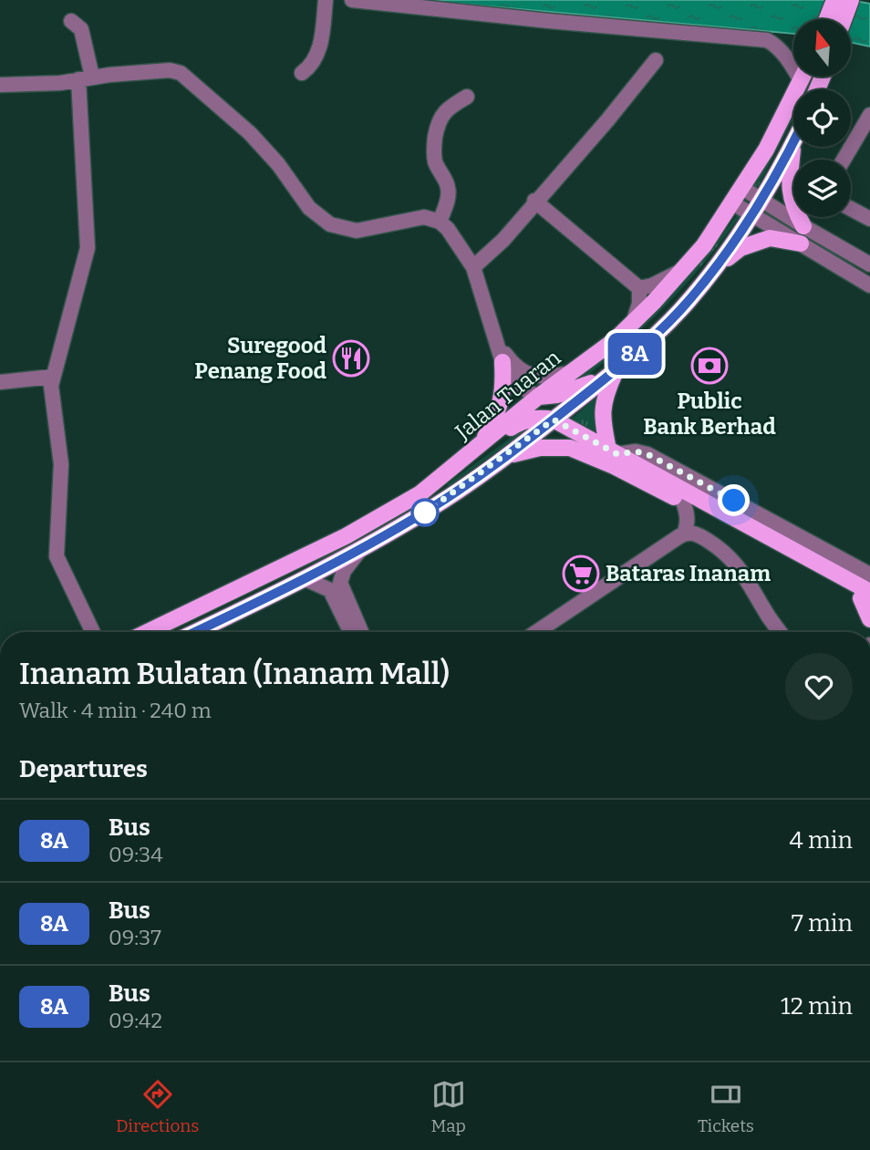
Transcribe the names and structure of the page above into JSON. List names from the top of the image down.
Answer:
{
  "streets": {
    "main road": ["Jalan Tuaran"]
  },
  "places": {
    "restaurant": ["Suregood Penang Food"],
    "bank": ["Public Bank Berhad"],
    "supermarket": ["Bataras Inanam"]
  },
  "lines": ["bus line 8A"],
  "north": "top",
  "page": {
    "on_map": "8A",
    "heading": [
      ["Inanam Bulatan (Inanam Mall)", "Walk · 4 min · 240 m"],
      "Departures"
    ],
    "list": [
      {
        "mark": "8A",
        "name": "Bus",
        "note": "09:34",
        "value": "4 min"
      },
      {
        "mark": "8A",
        "name": "Bus",
        "note": "09:37",
        "value": "7 min"
      },
      {
        "mark": "8A",
        "name": "Bus",
        "note": "09:42",
        "value": "12 min"
      }
    ],
    "tabs": ["Directions", "Map", "Tickets"]
  }
}
